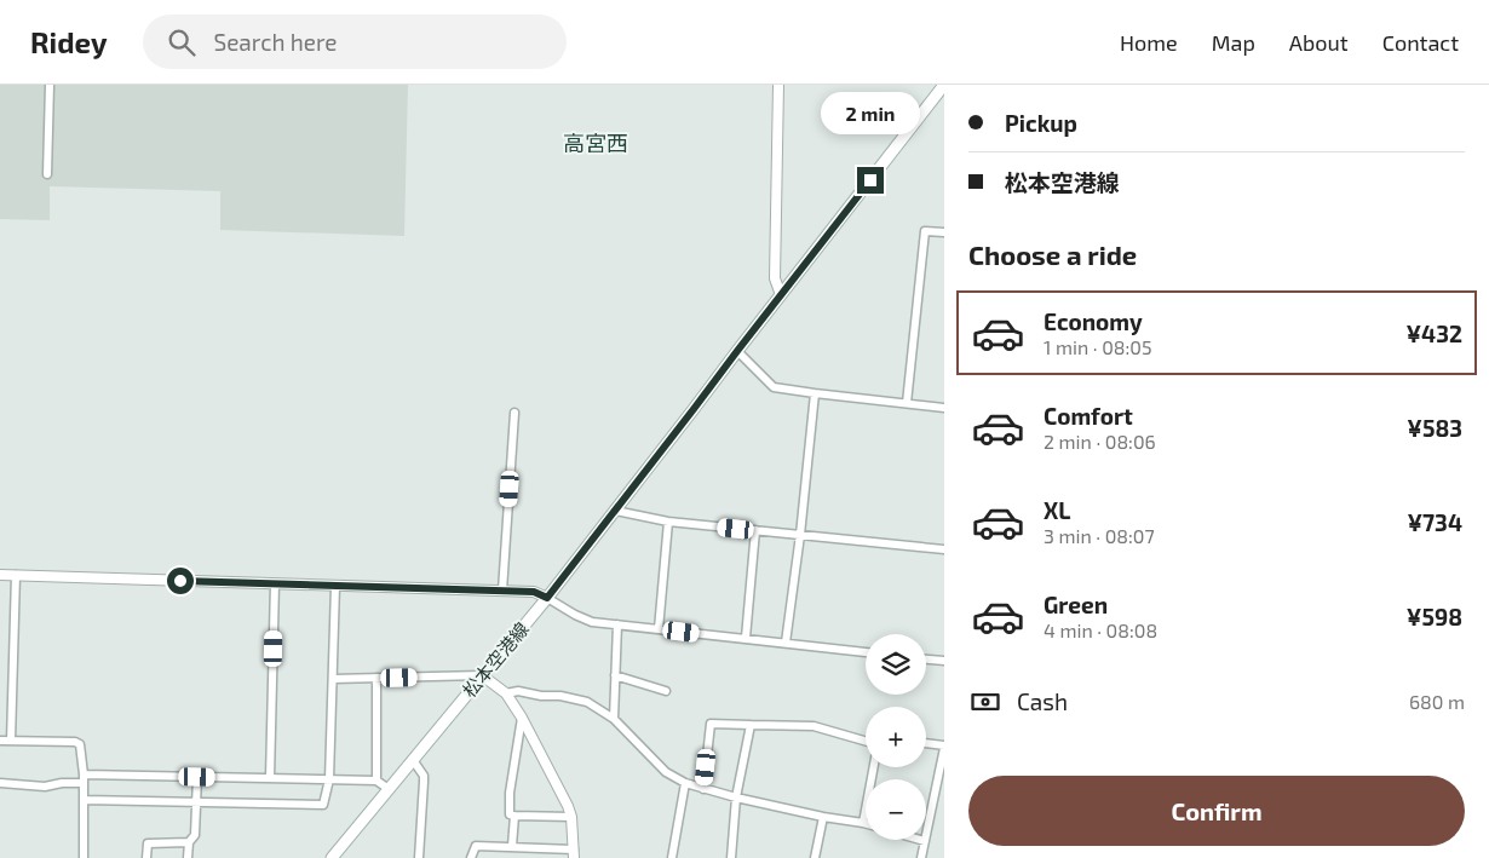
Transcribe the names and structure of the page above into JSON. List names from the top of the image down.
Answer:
{
  "streets": {
    "main road": ["松本空港線"]
  },
  "districts": ["高宮西"],
  "page": {
    "header": "Ridey",
    "search": "Search here",
    "nav": [
      "Home",
      "Map",
      "About",
      "Contact"
    ],
    "banner": ["Pickup", "松本空港線"],
    "bubble": "2 min",
    "heading": "Choose a ride",
    "list": [
      {
        "name": "Economy",
        "note": "1 min · 08:05",
        "value": "¥432"
      },
      {
        "name": "Comfort",
        "note": "2 min · 08:06",
        "value": "¥583"
      },
      {
        "name": "XL",
        "note": "3 min · 08:07",
        "value": "¥734"
      },
      {
        "name": "Green",
        "note": "4 min · 08:08",
        "value": "¥598"
      }
    ],
    "map_buttons": ["+", "−"],
    "pay": ["Cash", "680 m"],
    "buttons": "Confirm"
  }
}
